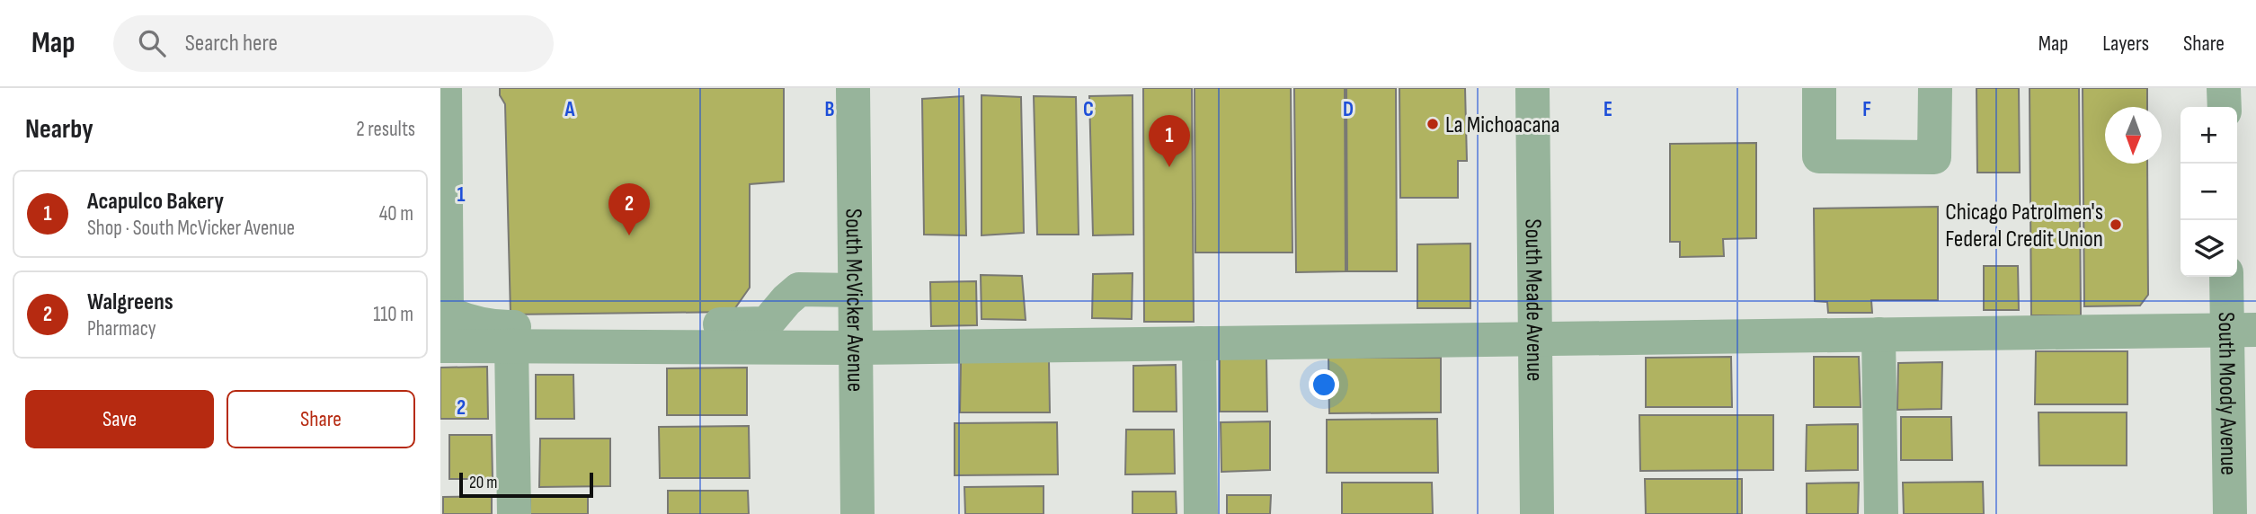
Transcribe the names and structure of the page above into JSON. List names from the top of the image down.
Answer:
{
  "streets": {
    "street": ["South McVicker Avenue", "South Meade Avenue", "South Moody Avenue"]
  },
  "places": ["La Michoacana", "Chicago Patrolmen's Federal Credit Union"],
  "scale_bar": "20 m",
  "north": "bottom",
  "page": {
    "header": "Map",
    "search": "Search here",
    "nav": ["Map", "Layers", "Share"],
    "heading": ["Nearby", "2 results"],
    "map_buttons": ["+", "−"],
    "pins": ["1", "2"],
    "list": [
      {
        "mark": "1",
        "name": "Acapulco Bakery",
        "note": "Shop · South McVicker Avenue",
        "value": "40 m"
      },
      {
        "mark": "2",
        "name": "Walgreens",
        "note": "Pharmacy",
        "value": "110 m"
      }
    ],
    "buttons": ["Save", "Share"],
    "scale": "20 m"
  },
  "grid": {
    "columns": [
      "A",
      "B",
      "C",
      "D",
      "E",
      "F"
    ],
    "rows": ["1", "2"]
  }
}
